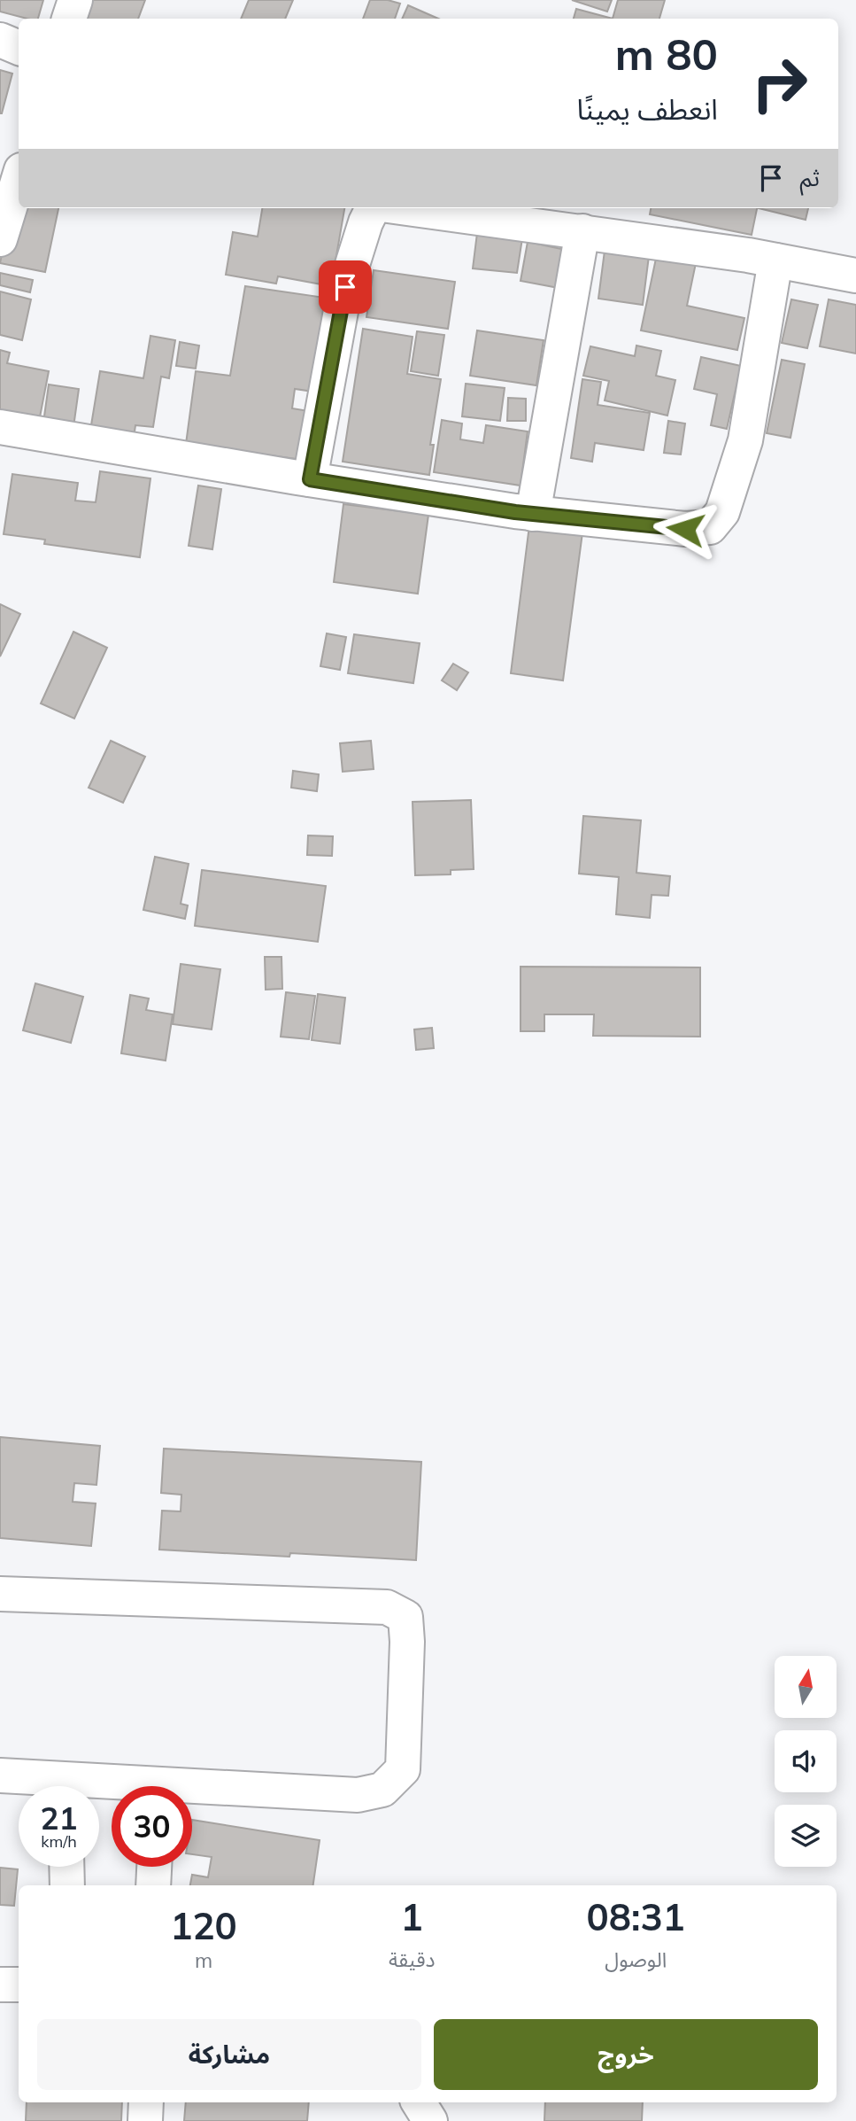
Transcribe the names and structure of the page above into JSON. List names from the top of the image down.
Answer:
{
  "north": "top",
  "page": {
    "turn": ["80 m", "انعطف يمينًا"],
    "then": "ثم",
    "speed": "21 km/h",
    "limit": "30",
    "eta": [
      "08:31",
      "الوصول",
      "1",
      "دقيقة",
      "120",
      "m"
    ],
    "buttons": ["خروج", "مشاركة"]
  }
}
